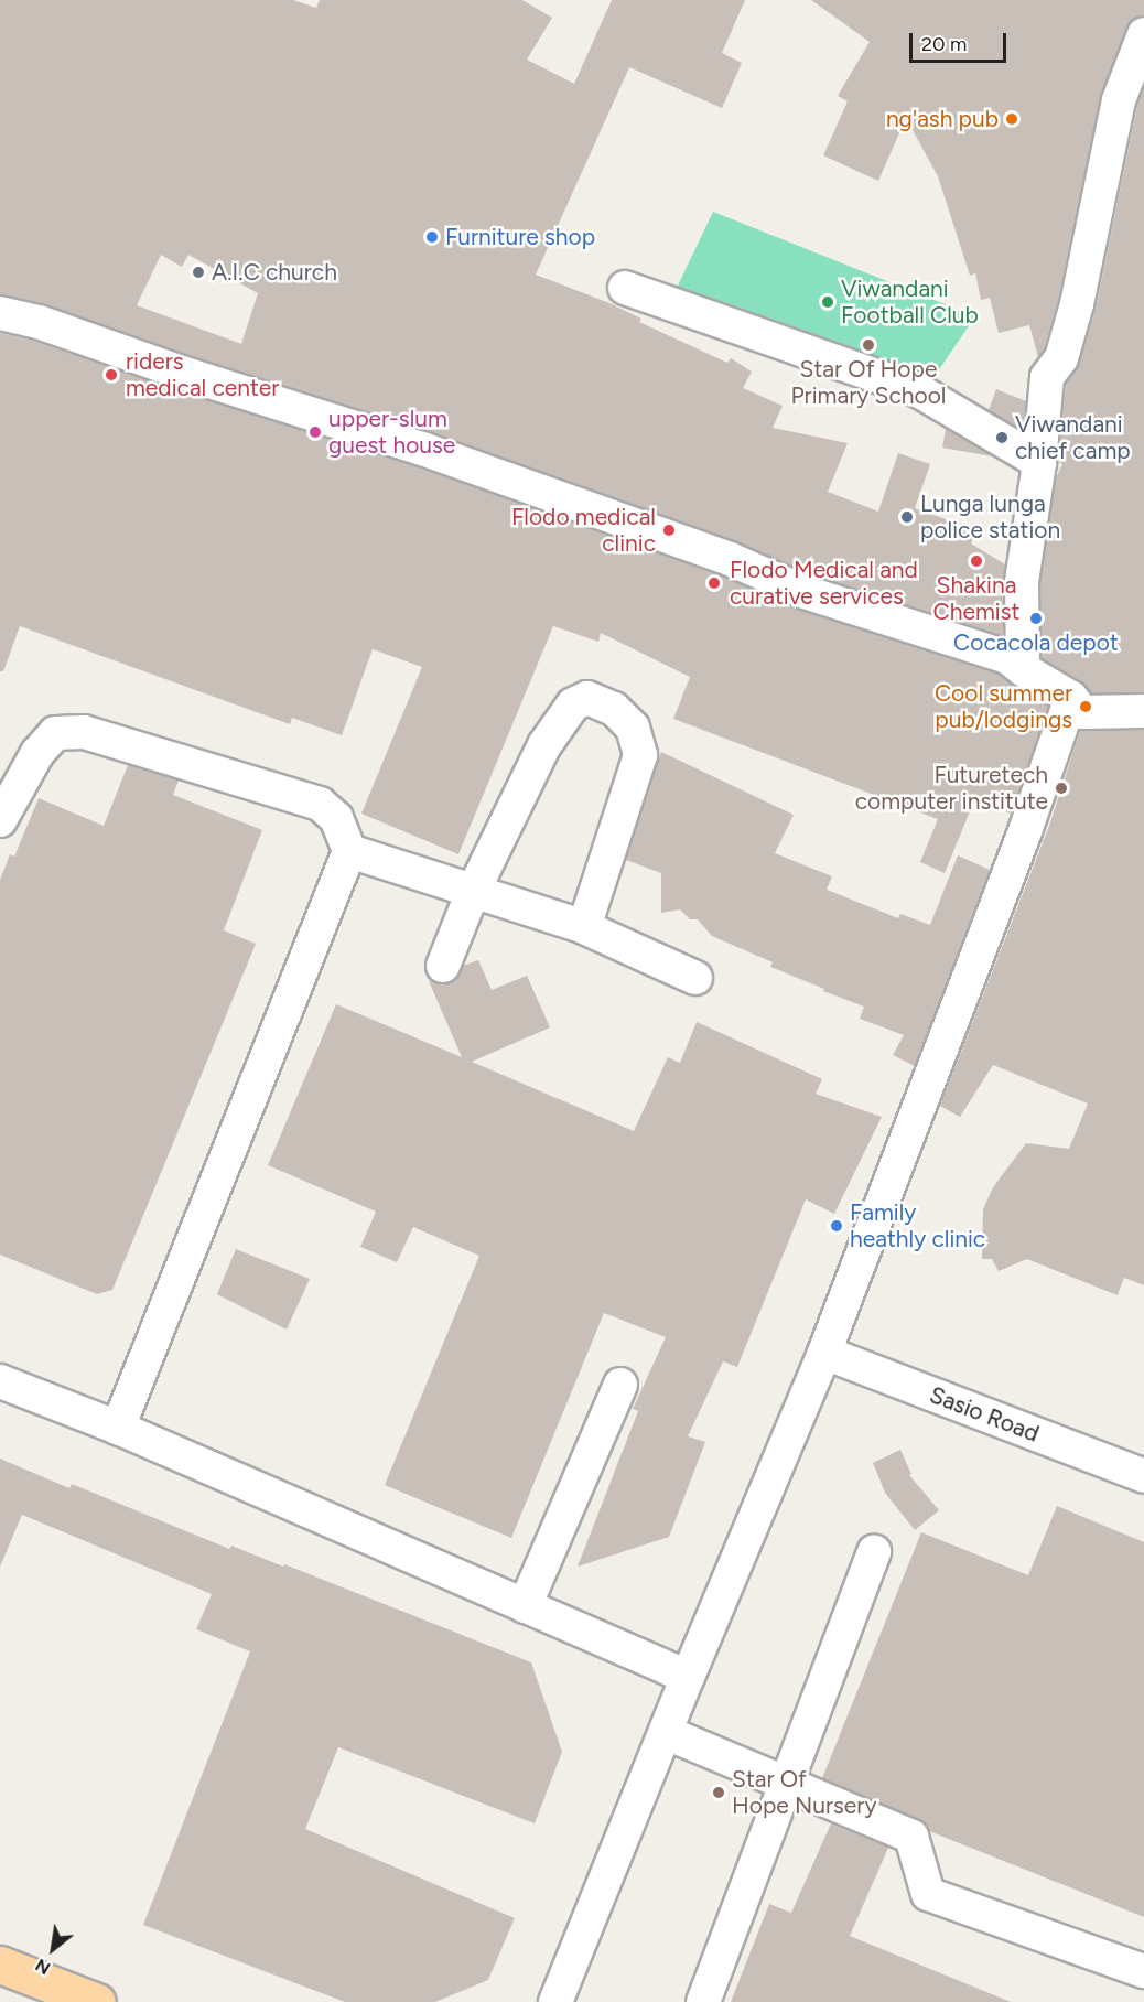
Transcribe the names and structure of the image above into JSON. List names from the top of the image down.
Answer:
{
  "streets": {
    "street": ["Sasio Road"]
  },
  "places": [
    "ng'ash pub",
    "Furniture shop",
    "A.I.C church",
    "Viwandani Football Club",
    "Star Of Hope Primary School",
    "riders medical center",
    "upper-slum guest house",
    "Viwandani chief camp",
    "Lunga lunga police station",
    "Flodo medical clinic",
    "Shakina Chemist",
    "Flodo Medical and curative services",
    "Cocacola depot",
    "Cool summer pub/lodgings",
    "Futuretech computer institute",
    "Family heathly clinic",
    "Star Of Hope Nursery"
  ],
  "scale_bar": "20 m",
  "north": "bottom left"
}
